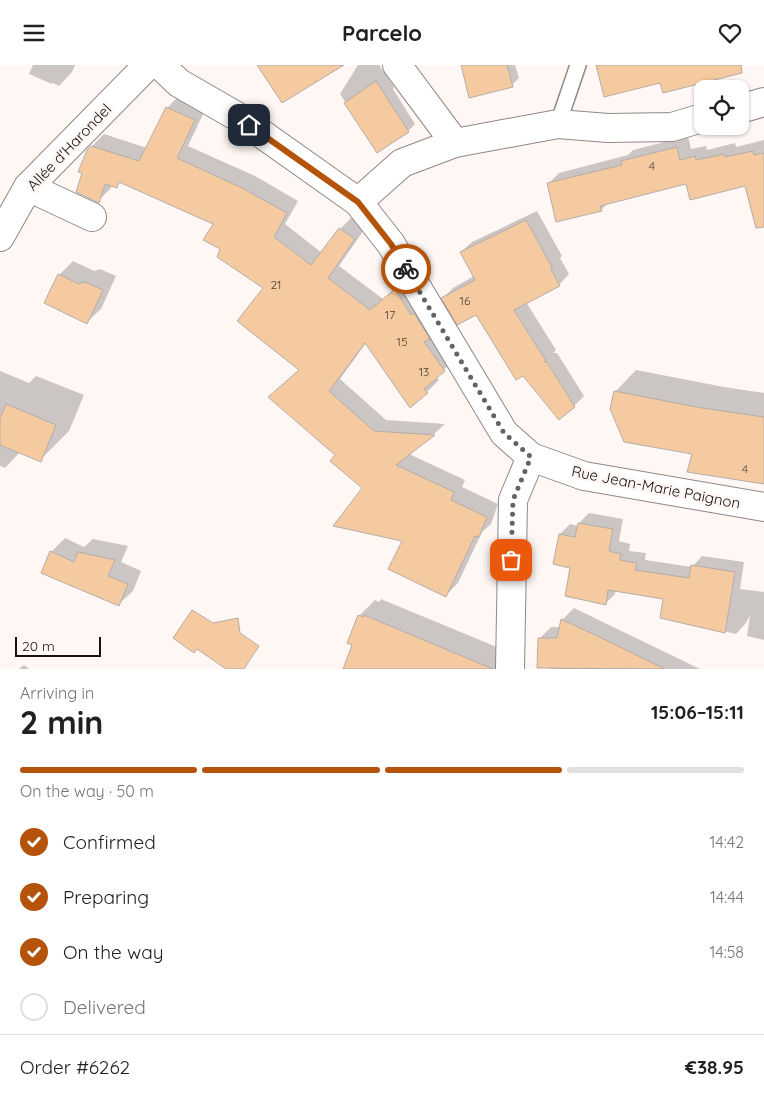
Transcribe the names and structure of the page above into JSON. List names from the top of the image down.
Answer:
{
  "streets": {
    "street": ["Allée d'Harondel", "Rue Jean-Marie Paignon"]
  },
  "house_numbers": [
    "4",
    "21",
    "16",
    "17",
    "15",
    "13",
    "4"
  ],
  "scale_bar": "20 m",
  "page": {
    "header": "Parcelo",
    "scale": "20 m",
    "heading": ["2 min", "Arriving in", "15:06–15:11"],
    "panel": ["Order #6262", "€38.95"],
    "bar": "On the way · 50 m",
    "list": [
      ["Confirmed", "14:42"],
      ["Preparing", "14:44"],
      ["On the way", "14:58"],
      "Delivered"
    ]
  }
}
